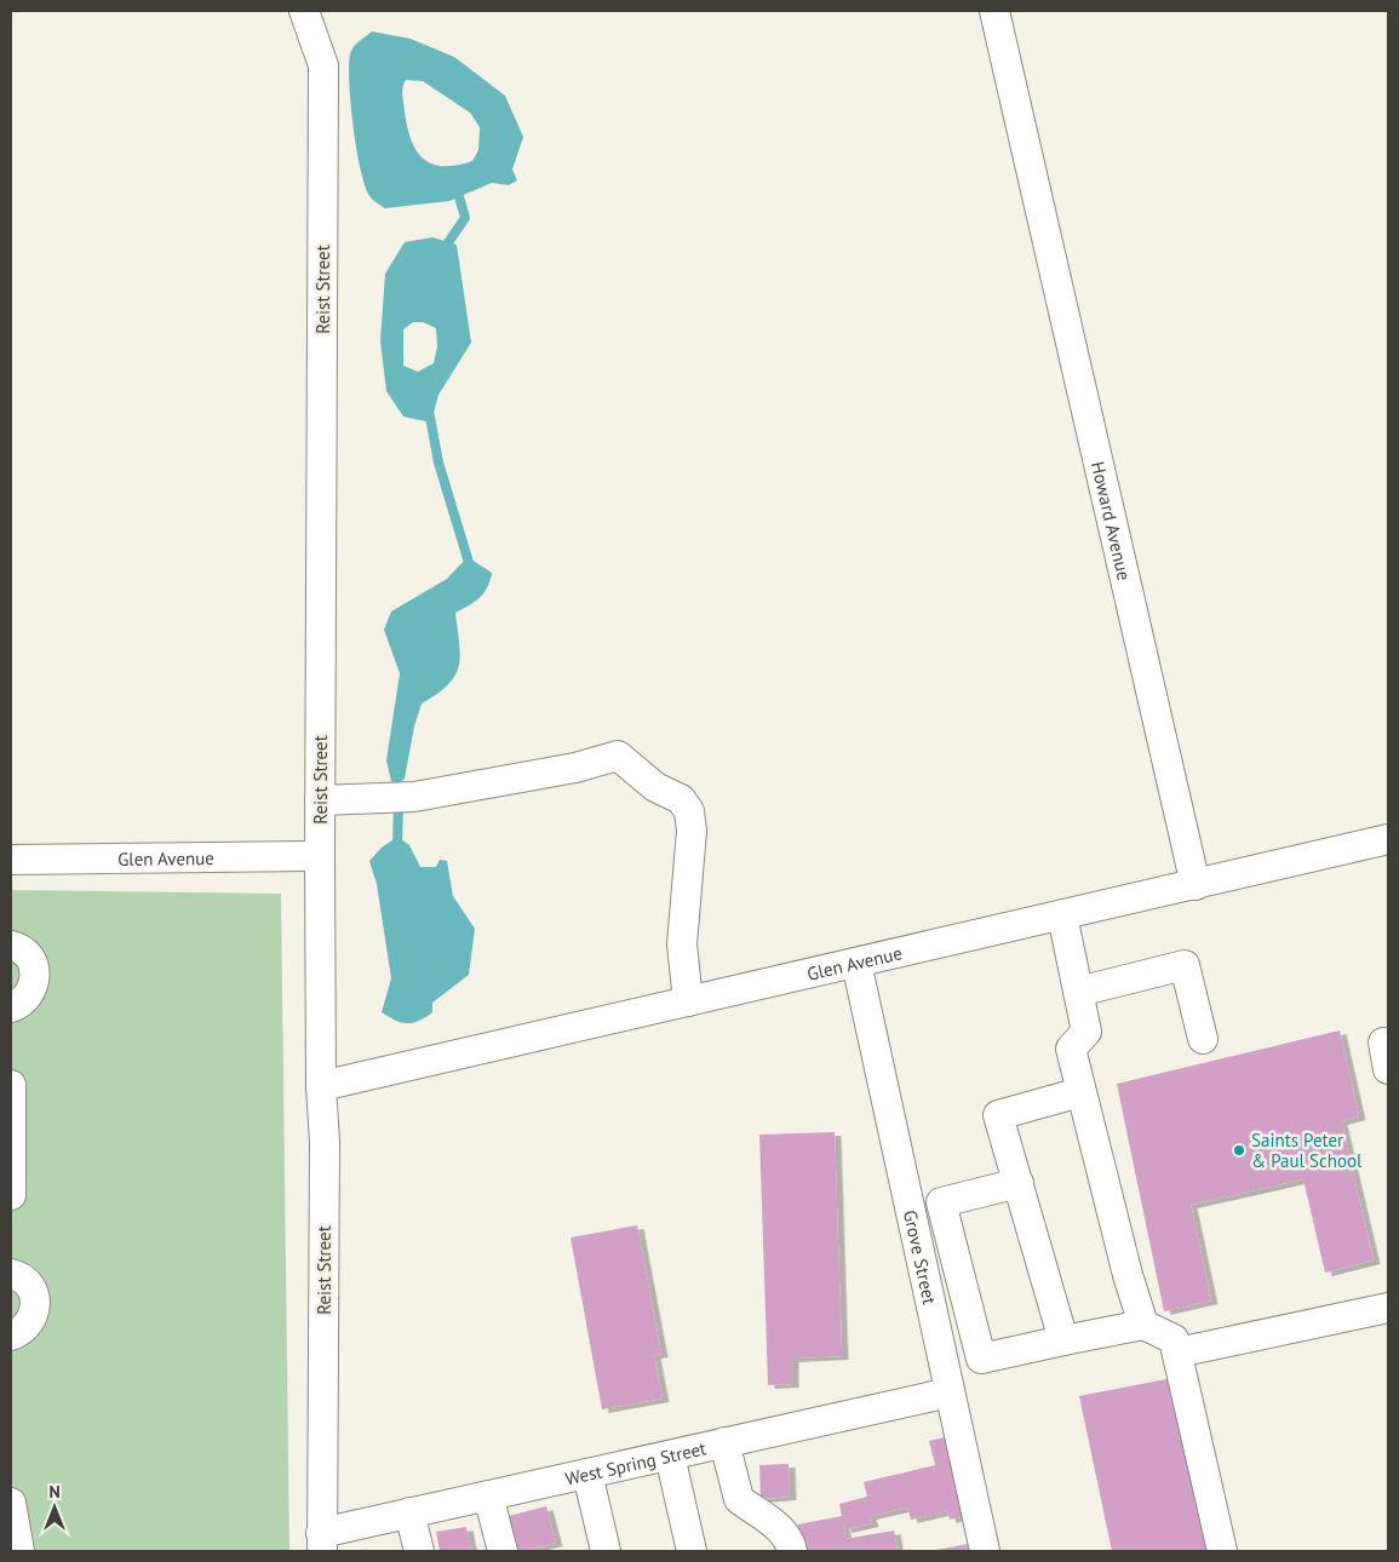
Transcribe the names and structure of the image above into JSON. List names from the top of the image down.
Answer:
{
  "streets": {
    "street": [
      "Reist Street",
      "Howard Avenue",
      "Glen Avenue",
      "Grove Street",
      "West Spring Street"
    ]
  },
  "crossings": [
    ["Reist Street", "Glen Avenue"],
    ["Reist Street", "West Spring Street"],
    ["Howard Avenue", "Glen Avenue"],
    ["Glen Avenue", "Grove Street"],
    ["Grove Street", "West Spring Street"]
  ],
  "places": ["Saints Peter & Paul School"],
  "north": "top"
}
